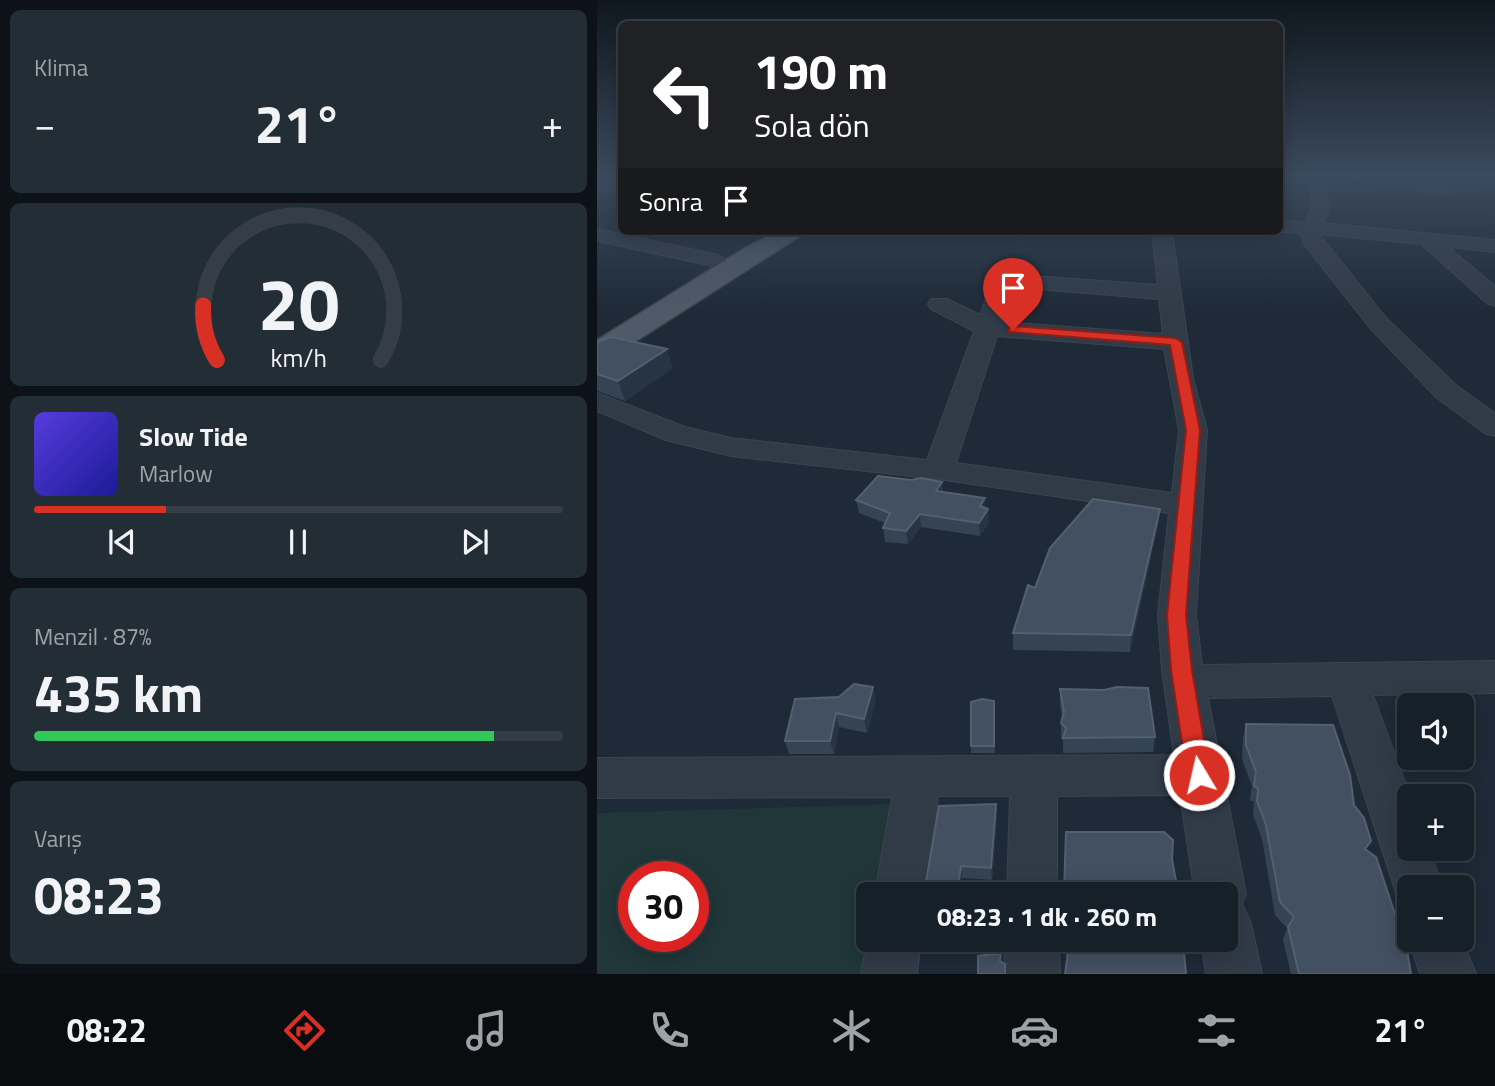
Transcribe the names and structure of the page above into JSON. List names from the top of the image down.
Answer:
{
  "page": {
    "tile": [
      "Klima",
      ["Menzil · 87%", "435 km"],
      ["Varış", "08:23"]
    ],
    "turn": ["190 m", "Sola dön"],
    "heat": ["−", "21°", "+"],
    "then": "Sonra",
    "song": ["Slow Tide", "Marlow"],
    "map_buttons": ["+", "−"],
    "limit": "30",
    "trip": "08:23 · 1 dk · 260 m",
    "tabs": ["08:22", "21°"],
    "gauge": ["20", "km/h"]
  }
}
